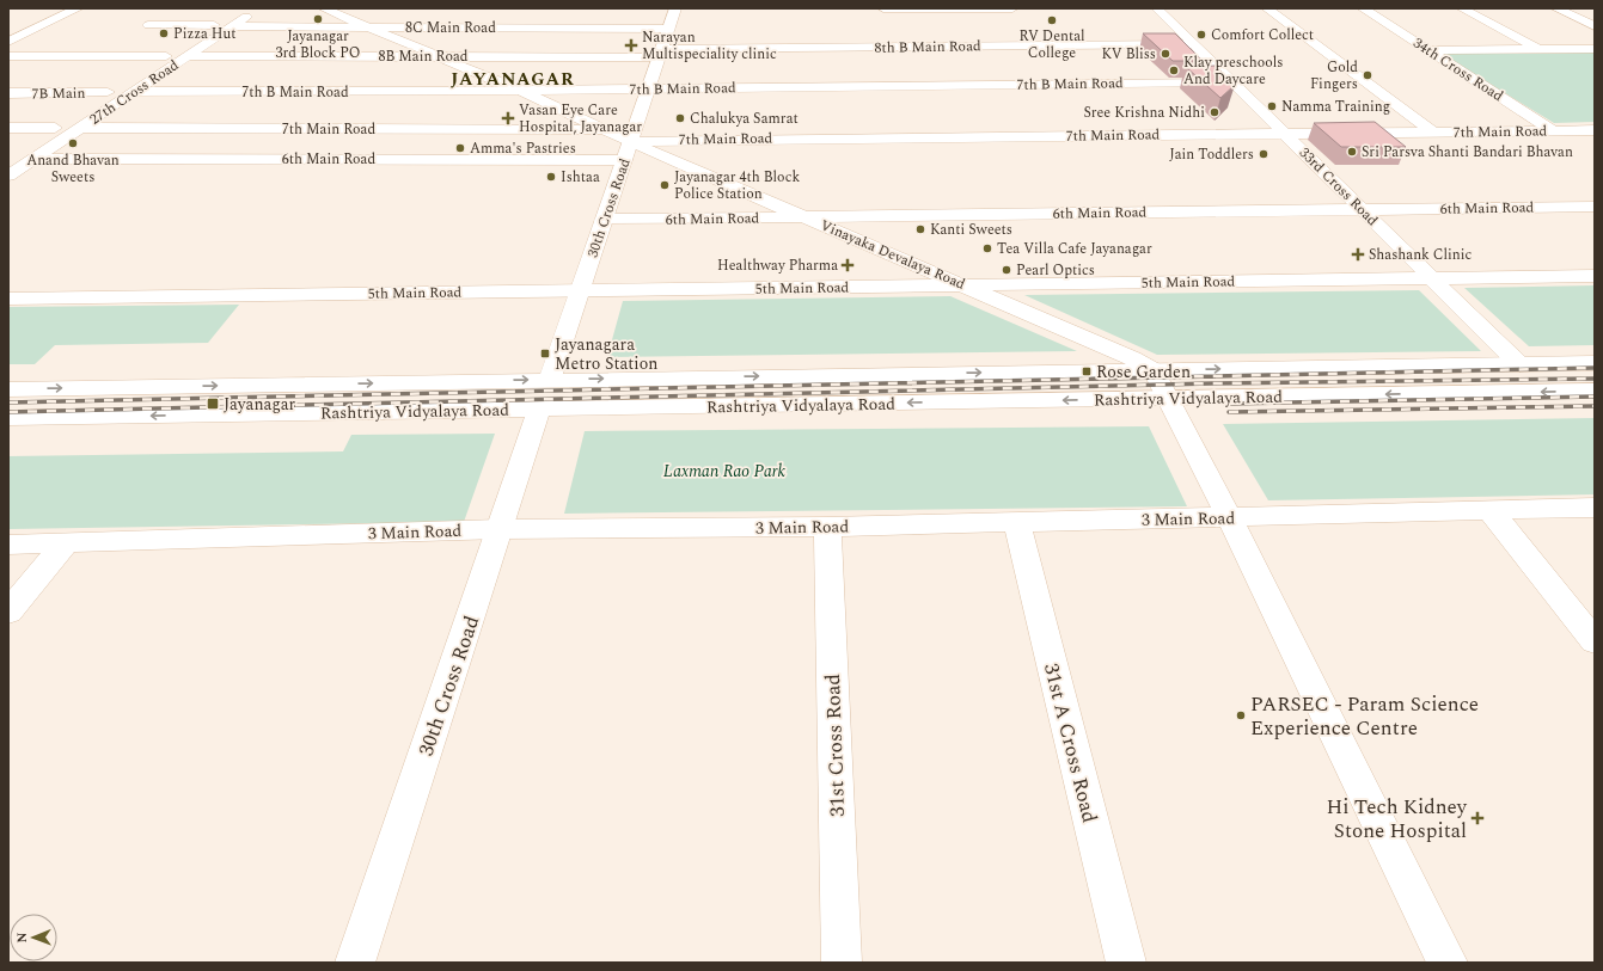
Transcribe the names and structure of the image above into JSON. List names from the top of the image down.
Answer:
{
  "streets": {
    "street": [
      "8C Main Road",
      "8th B Main Road",
      "8B Main Road",
      "34th Cross Road",
      "7th B Main Road",
      "27th Cross Road",
      "7B Main",
      "7th Main Road",
      "6th Main Road",
      "33rd Cross Road",
      "30th Cross Road",
      "Vinayaka Devalaya Road",
      "5th Main Road",
      "Rashtriya Vidyalaya Road",
      "3 Main Road",
      "31st A Cross Road",
      "31st Cross Road"
    ]
  },
  "crossings": [
    ["8C Main Road", "27th Cross Road"],
    ["8C Main Road", "30th Cross Road"],
    ["8C Main Road", "Vinayaka Devalaya Road"],
    ["8th B Main Road", "8B Main Road"],
    ["8th B Main Road", "33rd Cross Road"],
    ["8th B Main Road", "30th Cross Road"],
    ["8B Main Road", "27th Cross Road"],
    ["8B Main Road", "30th Cross Road"],
    ["8B Main Road", "Vinayaka Devalaya Road"],
    ["34th Cross Road", "7th Main Road"],
    ["7th B Main Road", "27th Cross Road"],
    ["7th B Main Road", "33rd Cross Road"],
    ["7th B Main Road", "30th Cross Road"],
    ["7th B Main Road", "Vinayaka Devalaya Road"],
    ["27th Cross Road", "7B Main"],
    ["27th Cross Road", "7th Main Road"],
    ["27th Cross Road", "6th Main Road"],
    ["7th Main Road", "6th Main Road"],
    ["7th Main Road", "33rd Cross Road"],
    ["7th Main Road", "30th Cross Road"],
    ["7th Main Road", "Vinayaka Devalaya Road"],
    ["6th Main Road", "33rd Cross Road"],
    ["6th Main Road", "30th Cross Road"],
    ["6th Main Road", "Vinayaka Devalaya Road"],
    ["33rd Cross Road", "5th Main Road"],
    ["33rd Cross Road", "Rashtriya Vidyalaya Road"],
    ["30th Cross Road", "Vinayaka Devalaya Road"],
    ["30th Cross Road", "5th Main Road"],
    ["30th Cross Road", "Rashtriya Vidyalaya Road"],
    ["30th Cross Road", "3 Main Road"],
    ["Vinayaka Devalaya Road", "5th Main Road"],
    ["Vinayaka Devalaya Road", "Rashtriya Vidyalaya Road"],
    ["3 Main Road", "31st A Cross Road"],
    ["3 Main Road", "31st Cross Road"]
  ],
  "districts": ["JAYANAGAR"],
  "parks": ["Laxman Rao Park"],
  "places": {
    "other": [
      "Jayanagar 3rd Block PO",
      "RV Dental College",
      "Pizza Hut",
      "Comfort Collect",
      "KV Bliss",
      "Klay preschools And Daycare",
      "Gold Fingers",
      "Namma Training",
      "Sree Krishna Nidhi",
      "Chalukya Samrat",
      "Anand Bhavan Sweets",
      "Amma's Pastries",
      "Sri Parsva Shanti Bandari Bhavan",
      "Jain Toddlers",
      "Ishtaa",
      "Jayanagar 4th Block Police Station",
      "Kanti Sweets",
      "Tea Villa Cafe Jayanagar",
      "Pearl Optics",
      "PARSEC - Param Science Experience Centre"
    ],
    "health": [
      "Narayan Multispeciality clinic",
      "Vasan Eye Care Hospital, Jayanagar",
      "Shashank Clinic",
      "Healthway Pharma",
      "Hi Tech Kidney Stone Hospital"
    ],
    "transit": ["Jayanagara Metro Station", "Rose Garden", "Jayanagar"]
  },
  "north": "left"
}
